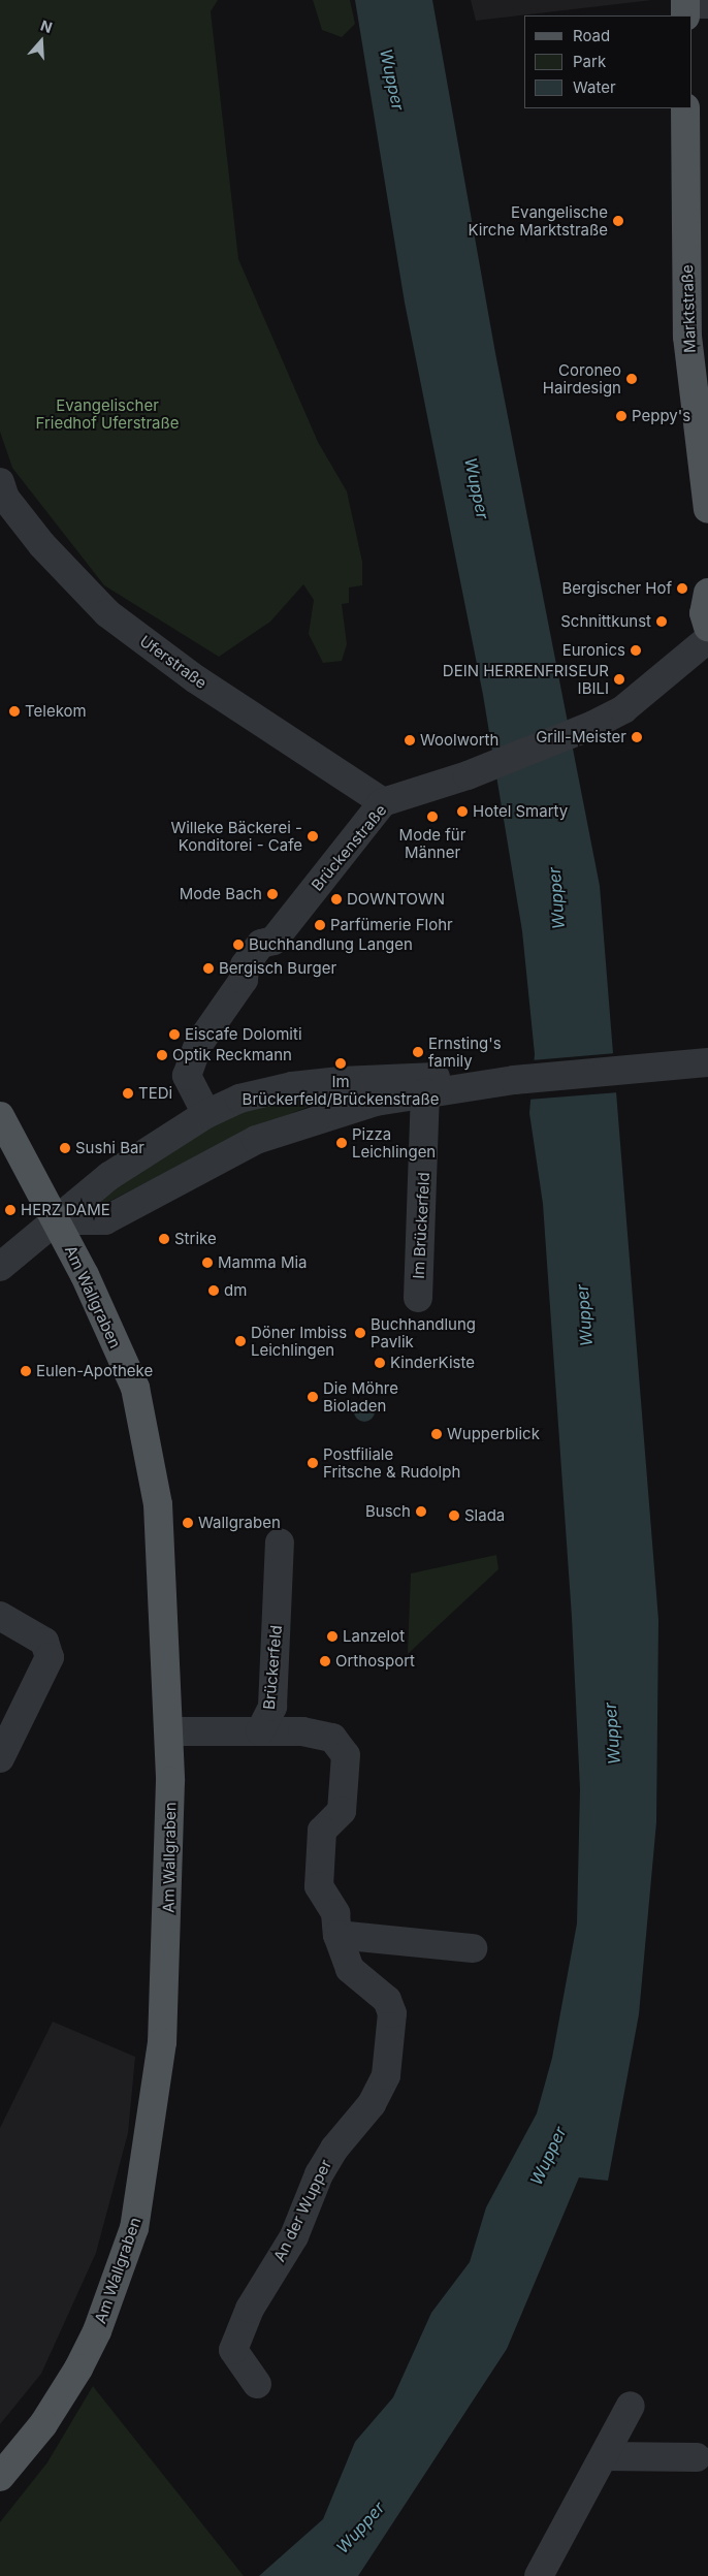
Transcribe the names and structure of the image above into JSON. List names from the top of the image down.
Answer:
{
  "streets": {
    "main road": ["Marktstraße", "Am Wallgraben"],
    "street": [
      "Uferstraße",
      "Brückenstraße",
      "Im Brückerfeld",
      "Brückerfeld",
      "An der Wupper"
    ]
  },
  "crossings": [
    ["Uferstraße", "Brückenstraße"],
    ["Am Wallgraben", "Brückerfeld"],
    ["Brückerfeld", "An der Wupper"]
  ],
  "water": ["Wupper"],
  "parks": ["Evangelischer Friedhof Uferstraße"],
  "places": [
    "Evangelische Kirche Marktstraße",
    "Coroneo Hairdesign",
    "Peppy's",
    "Bergischer Hof",
    "Schnittkunst",
    "Euronics",
    "DEIN HERRENFRISEUR IBILI",
    "Telekom",
    "Grill-Meister",
    "Woolworth",
    "Hotel Smarty",
    "Mode für Männer",
    "Willeke Bäckerei - Konditorei - Cafe",
    "Mode Bach",
    "DOWNTOWN",
    "Parfümerie Flohr",
    "Buchhandlung Langen",
    "Bergisch Burger",
    "Eiscafe Dolomiti",
    "Ernsting's family",
    "Optik Reckmann",
    "Im Brückerfeld/Brückenstraße",
    "TEDi",
    "Pizza Leichlingen",
    "Sushi Bar",
    "HERZ DAME",
    "Strike",
    "Mamma Mia",
    "dm",
    "Buchhandlung Pavlik",
    "Döner Imbiss Leichlingen",
    "KinderKiste",
    "Eulen-Apotheke",
    "Die Möhre Bioladen",
    "Wupperblick",
    "Postfiliale Fritsche & Rudolph",
    "Busch",
    "Slada",
    "Wallgraben",
    "Lanzelot",
    "Orthosport"
  ],
  "legend": ["Road", "Park", "Water"],
  "north": "top"
}
